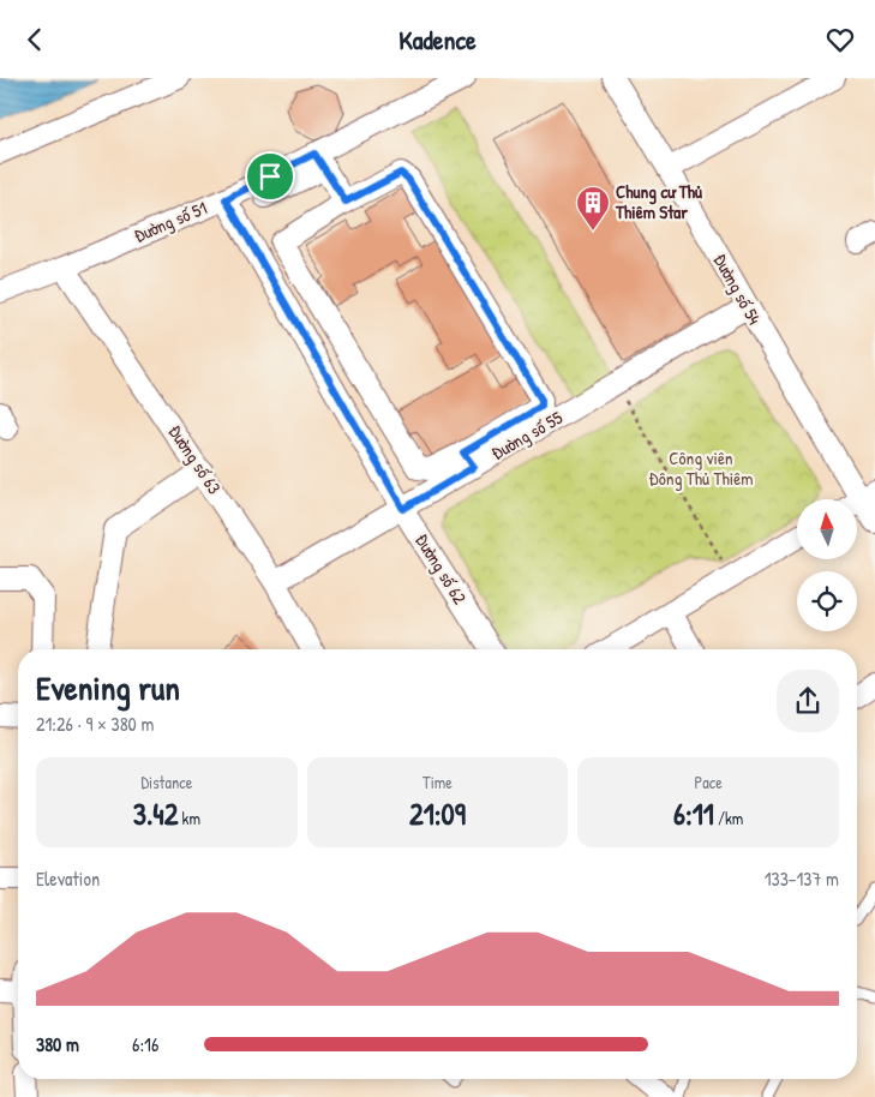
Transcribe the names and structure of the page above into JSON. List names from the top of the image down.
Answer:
{
  "streets": {
    "street": [
      "Đường số 51",
      "Đường số 54",
      "Đường số 55",
      "Đường số 63",
      "Đường số 62"
    ]
  },
  "crossings": [
    ["Đường số 51", "Đường số 63"],
    ["Đường số 51", "Đường số 62"],
    ["Đường số 54", "Đường số 55"],
    ["Đường số 55", "Đường số 63"],
    ["Đường số 55", "Đường số 62"]
  ],
  "parks": ["Công viên Đông Thủ Thiêm"],
  "places": {
    "building": ["Chung cư Thủ Thiêm Star"]
  },
  "north": "top",
  "page": {
    "header": "Kadence",
    "heading": ["Evening run", "21:26 · 9 × 380 m"],
    "stats": [
      ["Distance", "3.42 km"],
      ["Time", "21:09"],
      ["Pace", "6:11 /km"]
    ],
    "chart": ["Elevation", "133–137 m"],
    "list": [
      {
        "name": "380 m",
        "note": "6:16"
      }
    ]
  }
}
